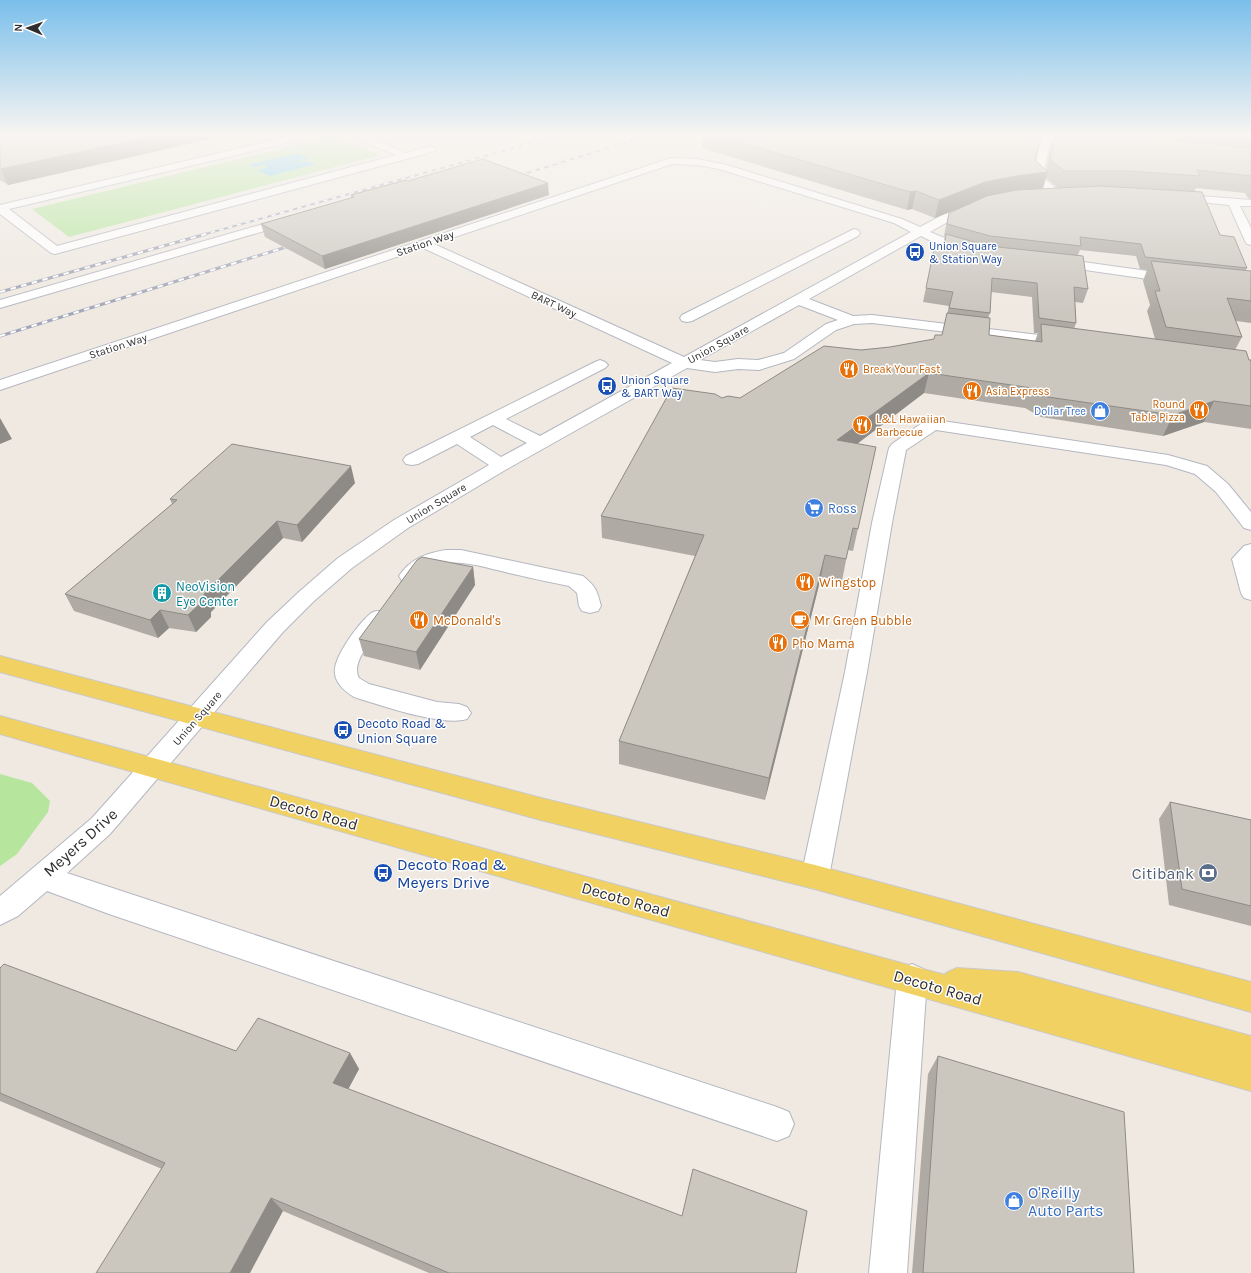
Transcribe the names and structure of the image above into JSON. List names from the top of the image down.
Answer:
{
  "streets": {
    "main road": ["Decoto Road"],
    "street": [
      "Station Way",
      "BART Way",
      "Union Square",
      "Meyers Drive"
    ]
  },
  "crossings": [
    ["Station Way", "BART Way"],
    ["Station Way", "Union Square"],
    ["BART Way", "Union Square"],
    ["Union Square", "Decoto Road"],
    ["Union Square", "Meyers Drive"],
    ["Decoto Road", "Meyers Drive"]
  ],
  "places": {
    "bus stop": [
      "Union Square & Station Way",
      "Union Square & BART Way",
      "Decoto Road & Union Square",
      "Decoto Road & Meyers Drive"
    ],
    "restaurant": [
      "Break Your Fast",
      "Asia Express",
      "Round Table Pizza",
      "L&L Hawaiian Barbecue",
      "Wingstop",
      "McDonald's",
      "Pho Mama"
    ],
    "shop": ["Dollar Tree", "O'Reilly Auto Parts"],
    "supermarket": ["Ross"],
    "building": ["NeoVision Eye Center"],
    "cafe": ["Mr Green Bubble"],
    "bank": ["Citibank"]
  },
  "north": "left"
}
